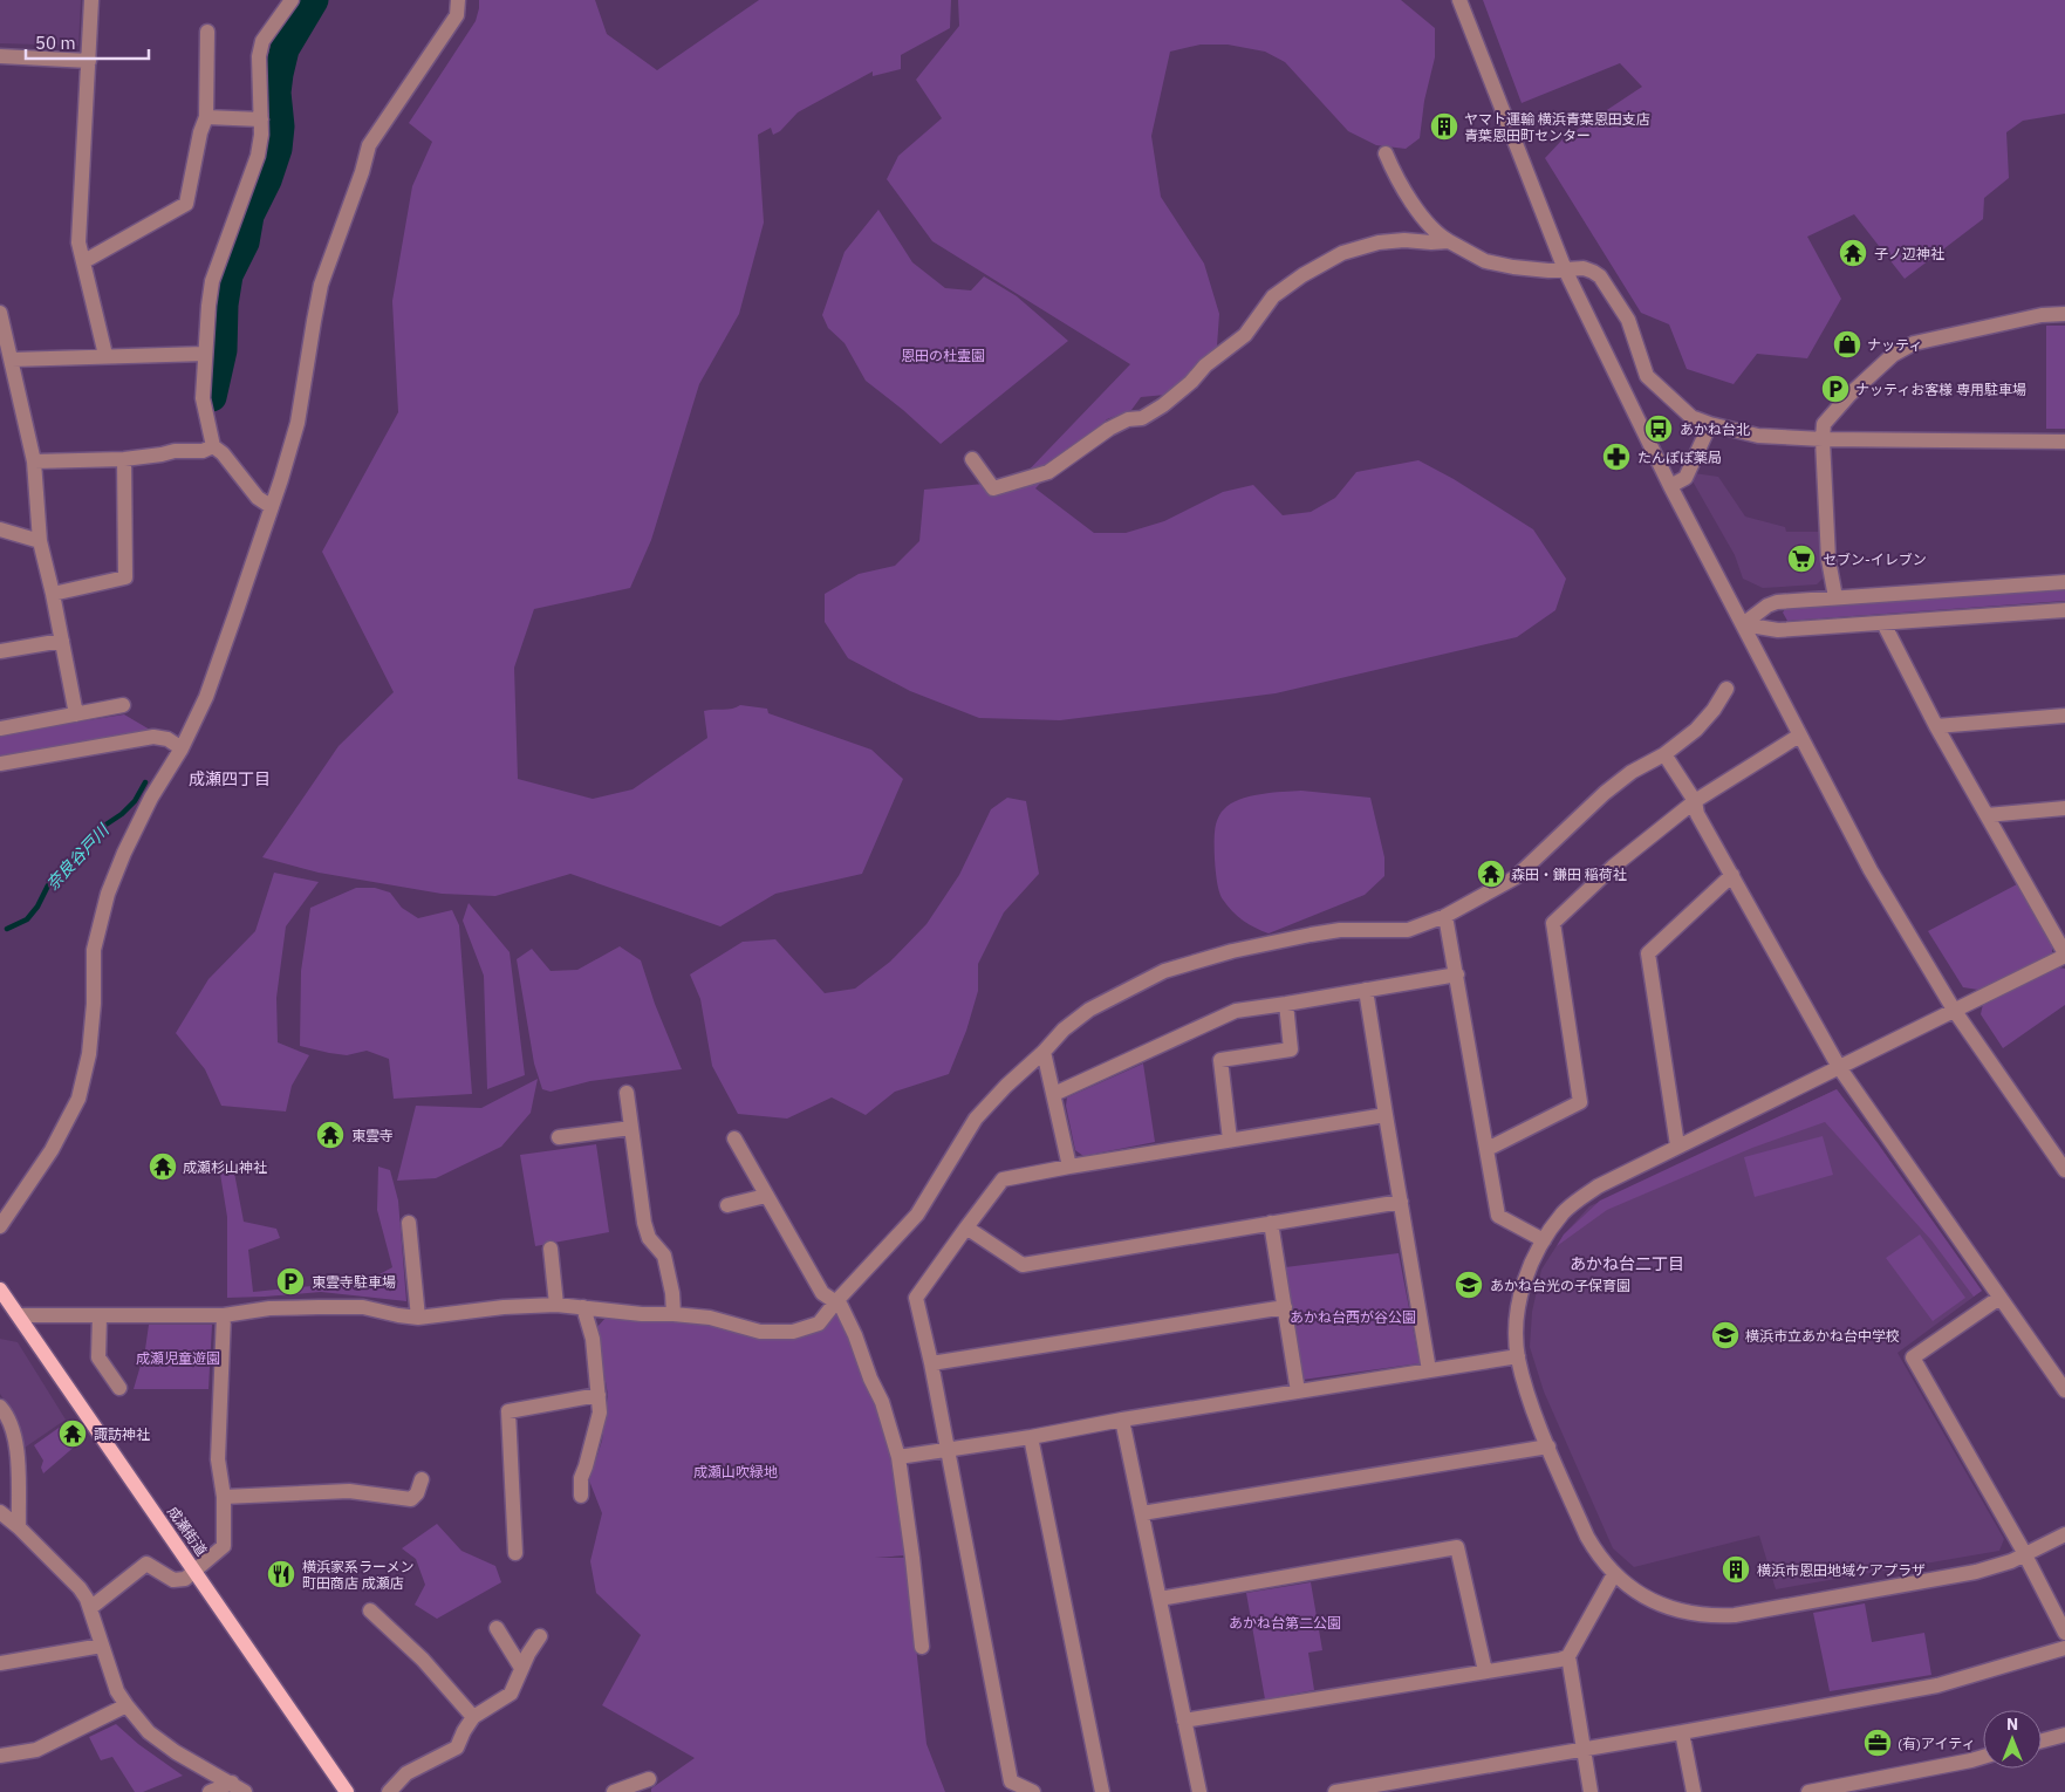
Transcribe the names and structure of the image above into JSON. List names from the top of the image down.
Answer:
{
  "streets": {
    "main road": ["成瀬街道"]
  },
  "districts": ["成瀬四丁目", "あかね台二丁目"],
  "water": ["奈良谷戸川"],
  "parks": [
    "恩田の杜霊園",
    "あかね台西が谷公園",
    "成瀬児童遊園",
    "成瀬山吹緑地",
    "あかね台第二公園"
  ],
  "places": {
    "building": ["ヤマト運輸 横浜青葉恩田支店 青葉恩田町センター", "横浜市恩田地域ケアプラザ"],
    "temple": [
      "子ノ辺神社",
      "森田・鎌田 稲荷社",
      "東雲寺",
      "成瀬杉山神社",
      "諏訪神社"
    ],
    "shop": ["ナッティ"],
    "parking": ["ナッティお客様 専用駐車場", "東雲寺駐車場"],
    "bus stop": ["あかね台北"],
    "pharmacy": ["たんぽぽ薬局"],
    "supermarket": ["セブン-イレブン"],
    "school or university": ["あかね台光の子保育園", "横浜市立あかね台中学校"],
    "restaurant": ["横浜家系ラーメン 町田商店 成瀬店"],
    "office": ["(有)アイティ"]
  },
  "scale_bar": "50 m",
  "north": "top"
}
